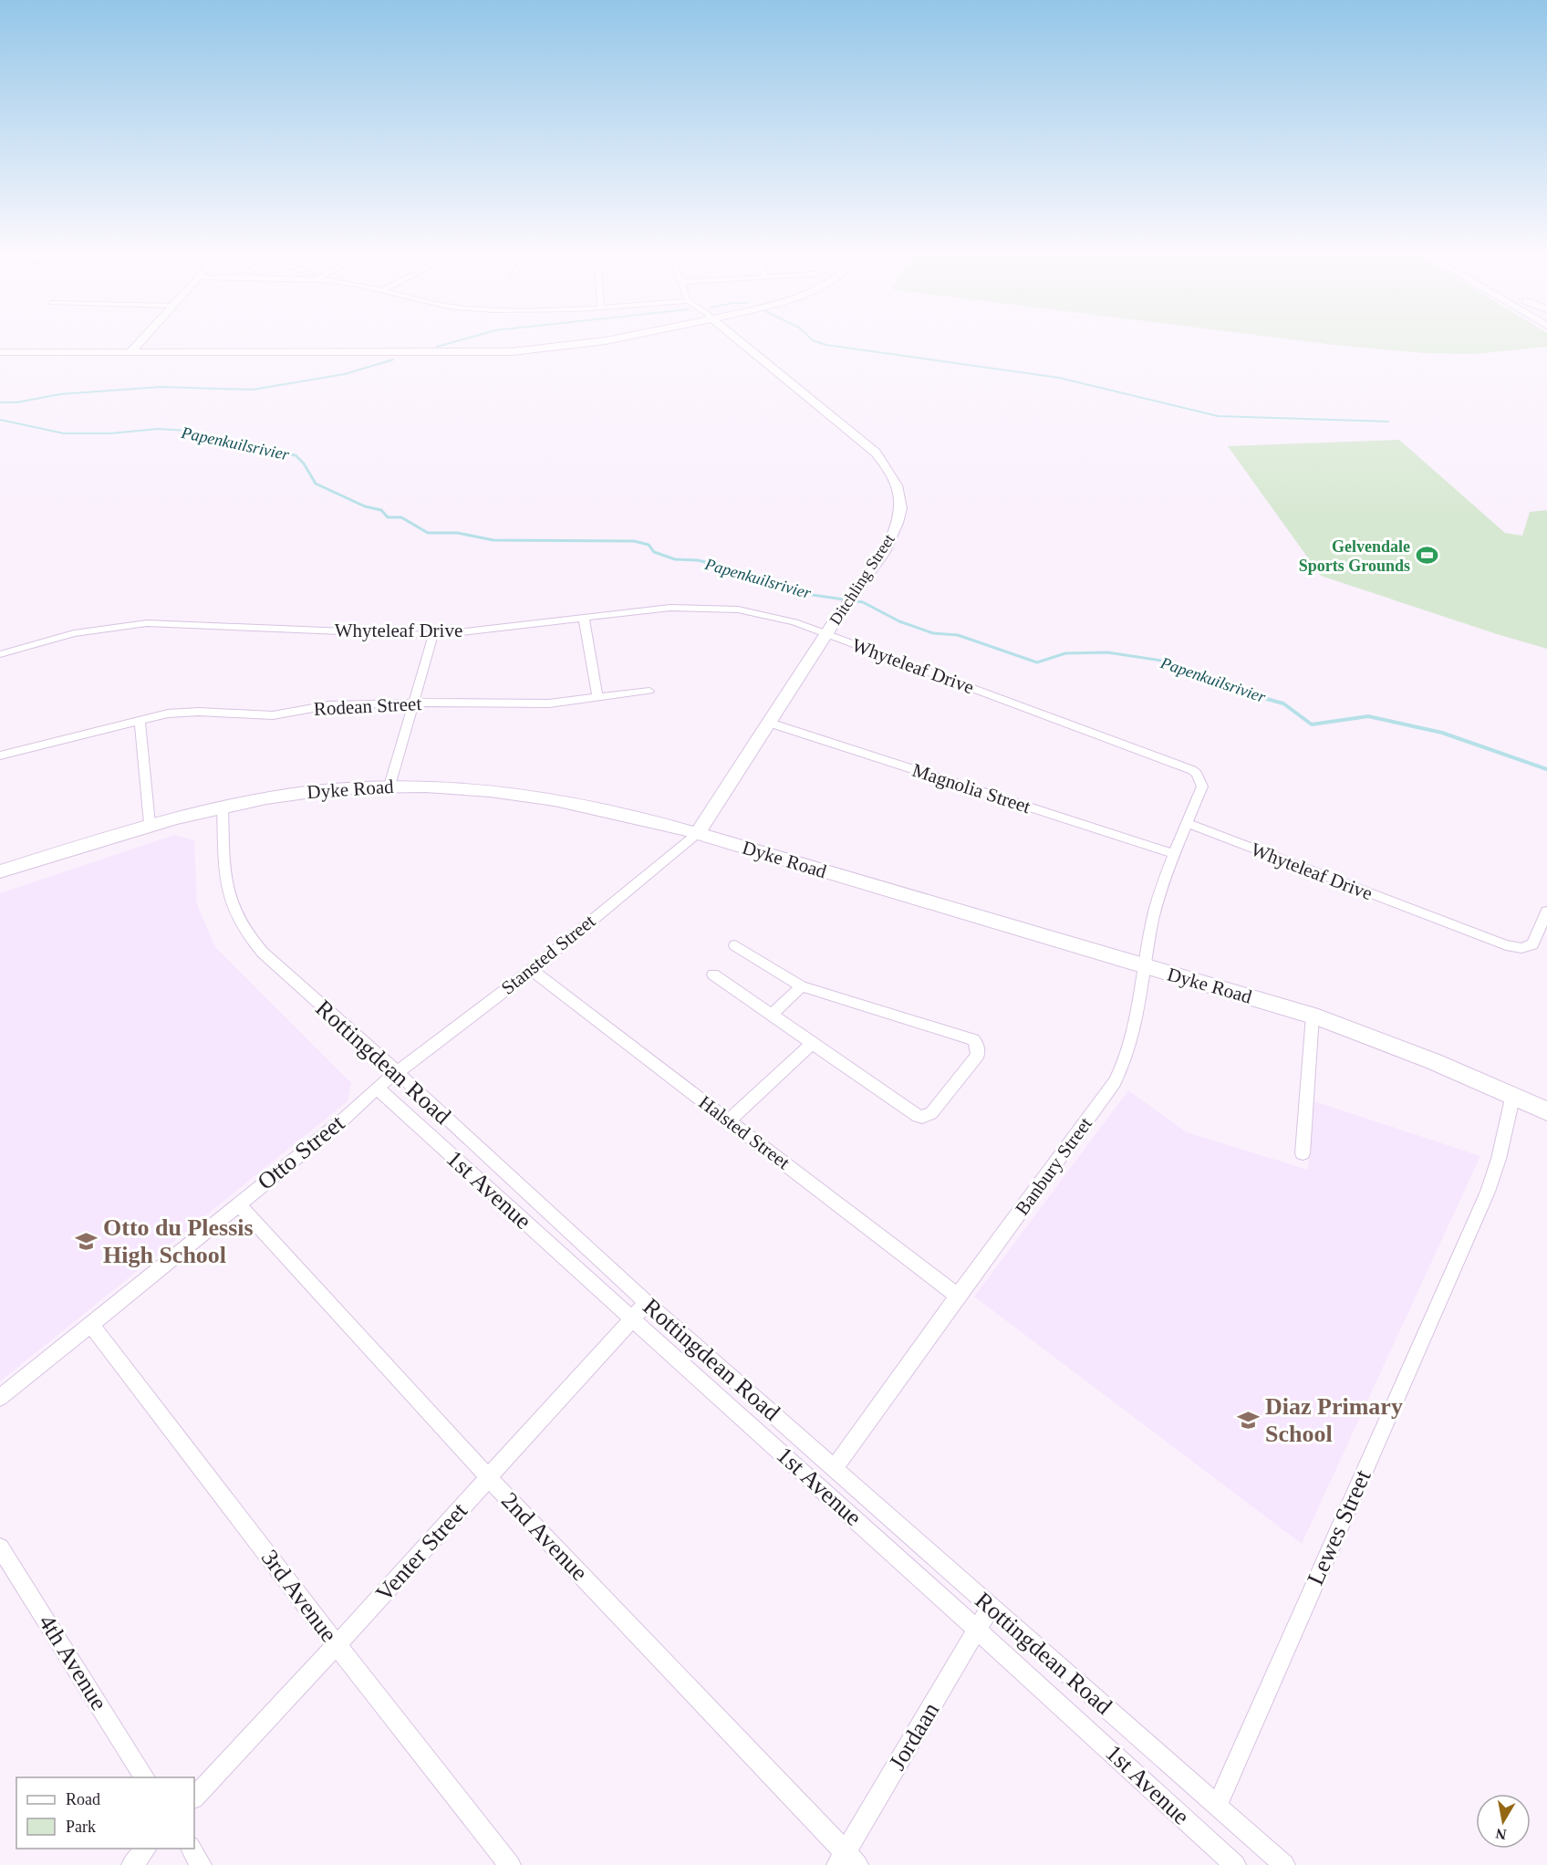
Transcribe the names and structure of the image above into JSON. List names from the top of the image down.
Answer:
{
  "streets": {
    "street": [
      "Ditchling Street",
      "Whyteleaf Drive",
      "Rodean Street",
      "Magnolia Street",
      "Dyke Road",
      "Stansted Street",
      "Rottingdean Road",
      "Halsted Street",
      "Otto Street",
      "Banbury Street",
      "1st Avenue",
      "Lewes Street",
      "2nd Avenue",
      "Venter Street",
      "3rd Avenue",
      "4th Avenue",
      "Jordaan"
    ]
  },
  "crossings": [
    ["Ditchling Street", "Whyteleaf Drive"],
    ["Ditchling Street", "Magnolia Street"],
    ["Ditchling Street", "Dyke Road"],
    ["Ditchling Street", "Stansted Street"],
    ["Whyteleaf Drive", "Banbury Street"],
    ["Magnolia Street", "Banbury Street"],
    ["Dyke Road", "Stansted Street"],
    ["Dyke Road", "Rottingdean Road"],
    ["Dyke Road", "Banbury Street"],
    ["Dyke Road", "Lewes Street"],
    ["Stansted Street", "Rottingdean Road"],
    ["Stansted Street", "Halsted Street"],
    ["Stansted Street", "Otto Street"],
    ["Rottingdean Road", "Otto Street"],
    ["Rottingdean Road", "Banbury Street"],
    ["Rottingdean Road", "Lewes Street"],
    ["Rottingdean Road", "Venter Street"],
    ["Rottingdean Road", "Jordaan"],
    ["Halsted Street", "Banbury Street"],
    ["Otto Street", "1st Avenue"],
    ["Otto Street", "2nd Avenue"],
    ["Otto Street", "3rd Avenue"],
    ["1st Avenue", "Venter Street"],
    ["1st Avenue", "Jordaan"],
    ["2nd Avenue", "Venter Street"],
    ["2nd Avenue", "Jordaan"],
    ["Venter Street", "3rd Avenue"]
  ],
  "water": ["Papenkuilsrivier"],
  "places": {
    "sports": ["Gelvendale Sports Grounds"],
    "school or university": ["Otto du Plessis High School", "Diaz Primary School"]
  },
  "legend": ["Road", "Park"],
  "north": "bottom"
}
